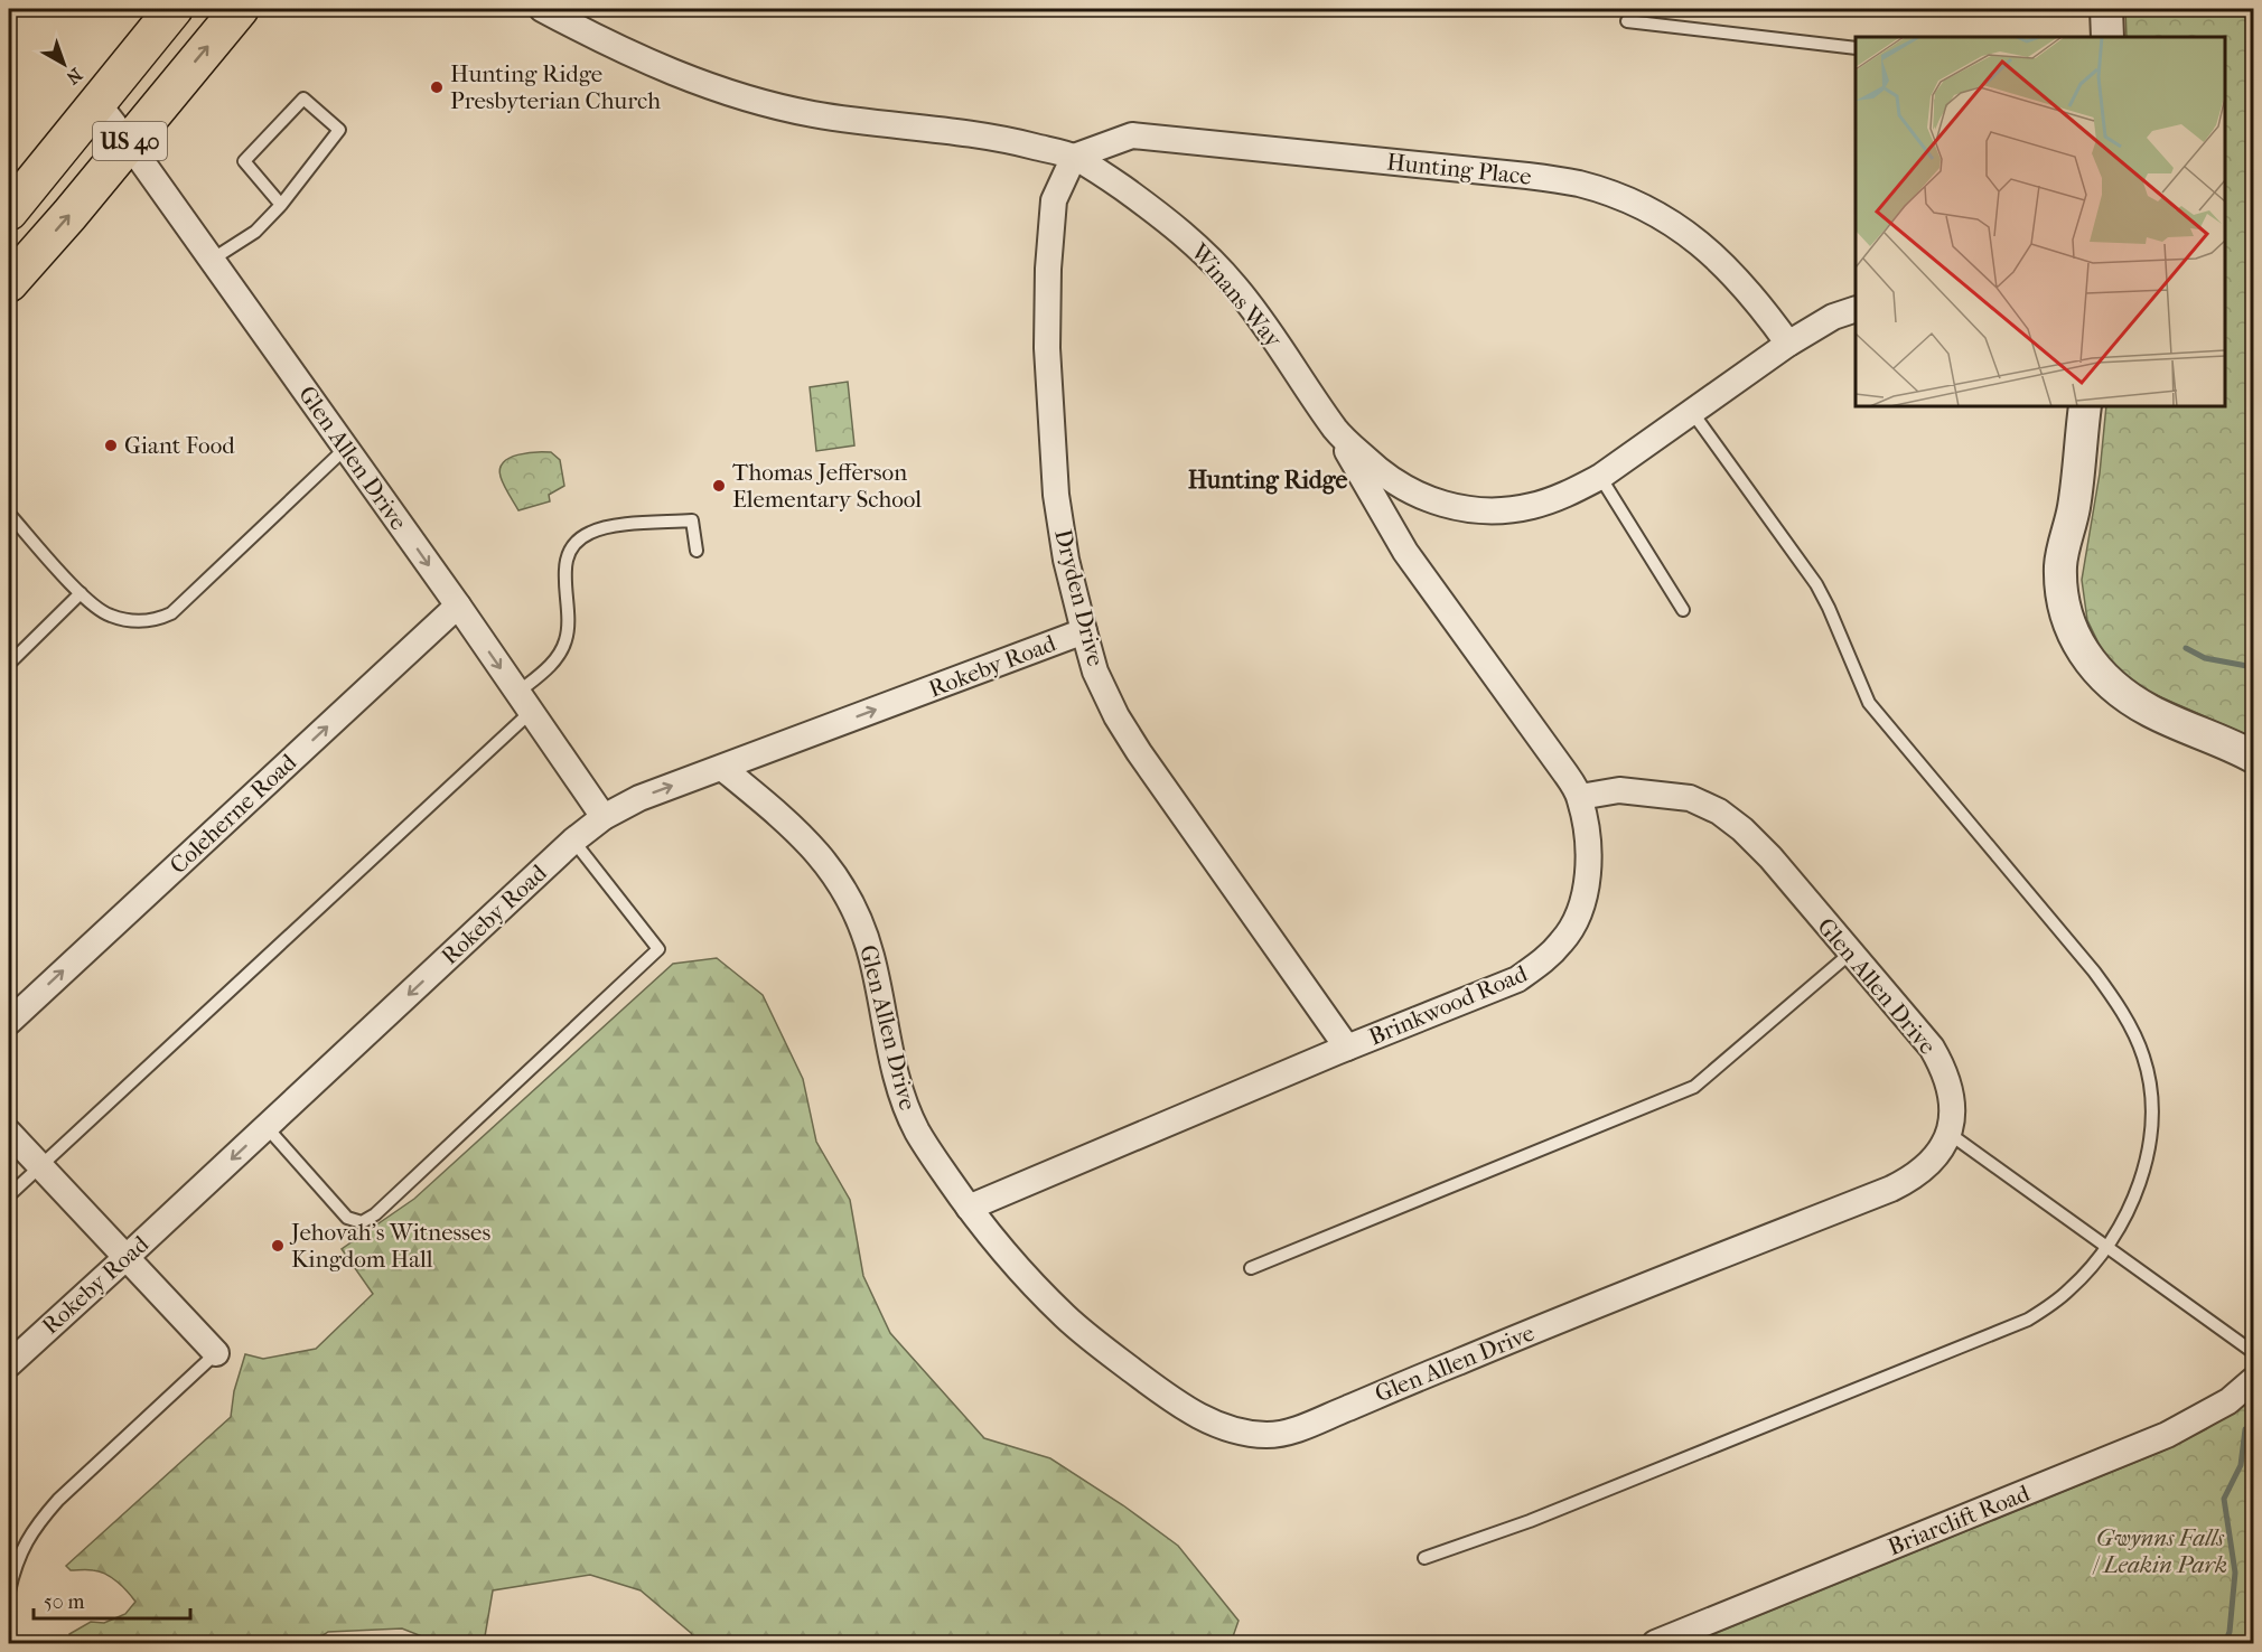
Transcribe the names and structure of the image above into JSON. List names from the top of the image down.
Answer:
{
  "streets": {
    "main road": ["US 40"],
    "street": [
      "Hunting Place",
      "Winans Way",
      "Glen Allen Drive",
      "Dryden Drive",
      "Rokeby Road",
      "Coleherne Road",
      "Brinkwood Road",
      "Briarclift Road"
    ]
  },
  "crossings": [
    ["US 40", "Glen Allen Drive"],
    ["Hunting Place", "Winans Way"],
    ["Hunting Place", "Dryden Drive"],
    ["Winans Way", "Dryden Drive"],
    ["Winans Way", "Brinkwood Road"],
    ["Glen Allen Drive", "Rokeby Road"],
    ["Glen Allen Drive", "Coleherne Road"],
    ["Glen Allen Drive", "Brinkwood Road"],
    ["Dryden Drive", "Rokeby Road"],
    ["Dryden Drive", "Brinkwood Road"]
  ],
  "one_way": ["Coleherne Road"],
  "districts": ["Hunting Ridge"],
  "parks": ["Gwynns Falls / Leakin Park"],
  "places": [
    "Hunting Ridge Presbyterian Church",
    "Giant Food",
    "Thomas Jefferson Elementary School",
    "Jehovah's Witnesses Kingdom Hall"
  ],
  "scale_bar": "50 m",
  "north": "bottom right"
}
